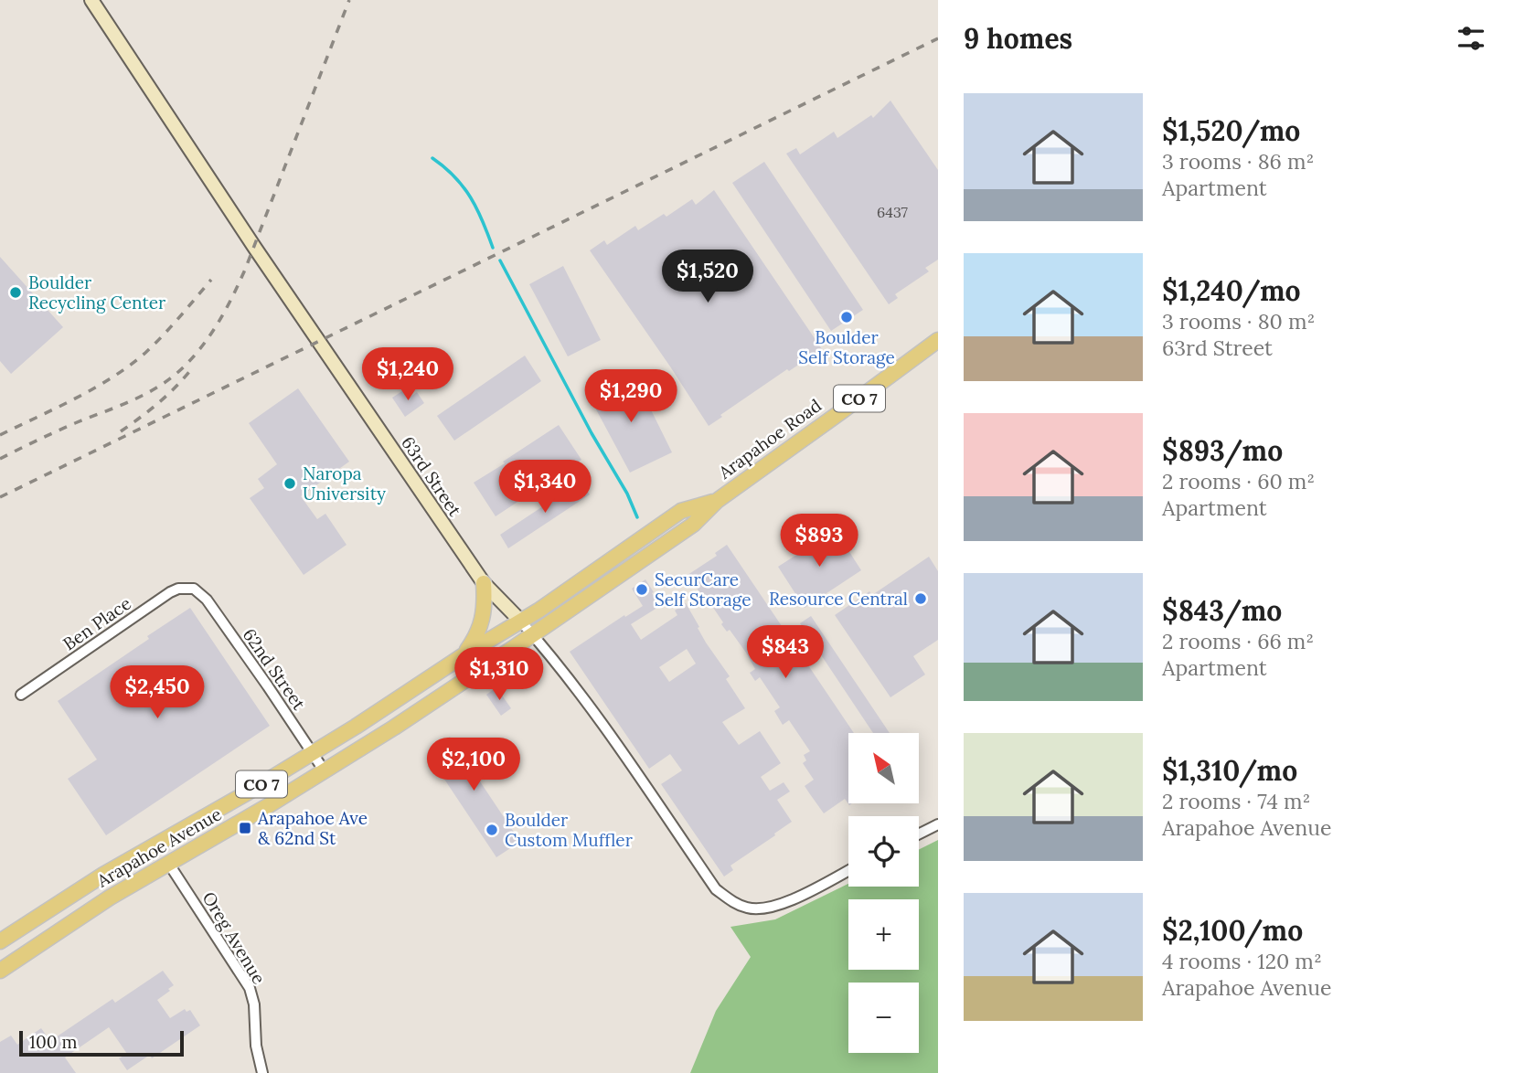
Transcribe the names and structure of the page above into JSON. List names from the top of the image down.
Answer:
{
  "streets": {
    "main road": ["CO 7", "Arapahoe Road", "Arapahoe Avenue"],
    "street": [
      "63rd Street",
      "Ben Place",
      "62nd Street",
      "Oreg Avenue"
    ]
  },
  "crossings": [
    ["Arapahoe Road", "63rd Street"],
    ["Arapahoe Road", "Arapahoe Avenue"],
    ["63rd Street", "Arapahoe Avenue"],
    ["Ben Place", "62nd Street"],
    ["62nd Street", "Arapahoe Avenue"],
    ["Arapahoe Avenue", "Oreg Avenue"]
  ],
  "places": {
    "other": [
      "Boulder Recycling Center",
      "Boulder Self Storage",
      "Naropa University",
      "SecurCare Self Storage",
      "Resource Central",
      "Boulder Custom Muffler"
    ],
    "transit": ["Arapahoe Ave & 62nd St"]
  },
  "house_numbers": ["6437"],
  "scale_bar": "100 m",
  "north": "top left",
  "page": {
    "heading": "9 homes",
    "list": [
      {
        "name": "$1,520/mo",
        "note": "3 rooms · 86 m² · Apartment"
      },
      {
        "name": "$1,240/mo",
        "note": "3 rooms · 80 m² · 63rd Street"
      },
      {
        "name": "$893/mo",
        "note": "2 rooms · 60 m² · Apartment"
      },
      {
        "name": "$843/mo",
        "note": "2 rooms · 66 m² · Apartment"
      },
      {
        "name": "$1,310/mo",
        "note": "2 rooms · 74 m² · Arapahoe Avenue"
      },
      {
        "name": "$2,100/mo",
        "note": "4 rooms · 120 m² · Arapahoe Avenue"
      }
    ],
    "price": [
      "$1,520",
      "$1,240",
      "$1,290",
      "$1,340",
      "$893",
      "$843",
      "$1,310",
      "$2,450",
      "$2,100"
    ],
    "map_buttons": ["+", "−"],
    "scale": "100 m"
  }
}
